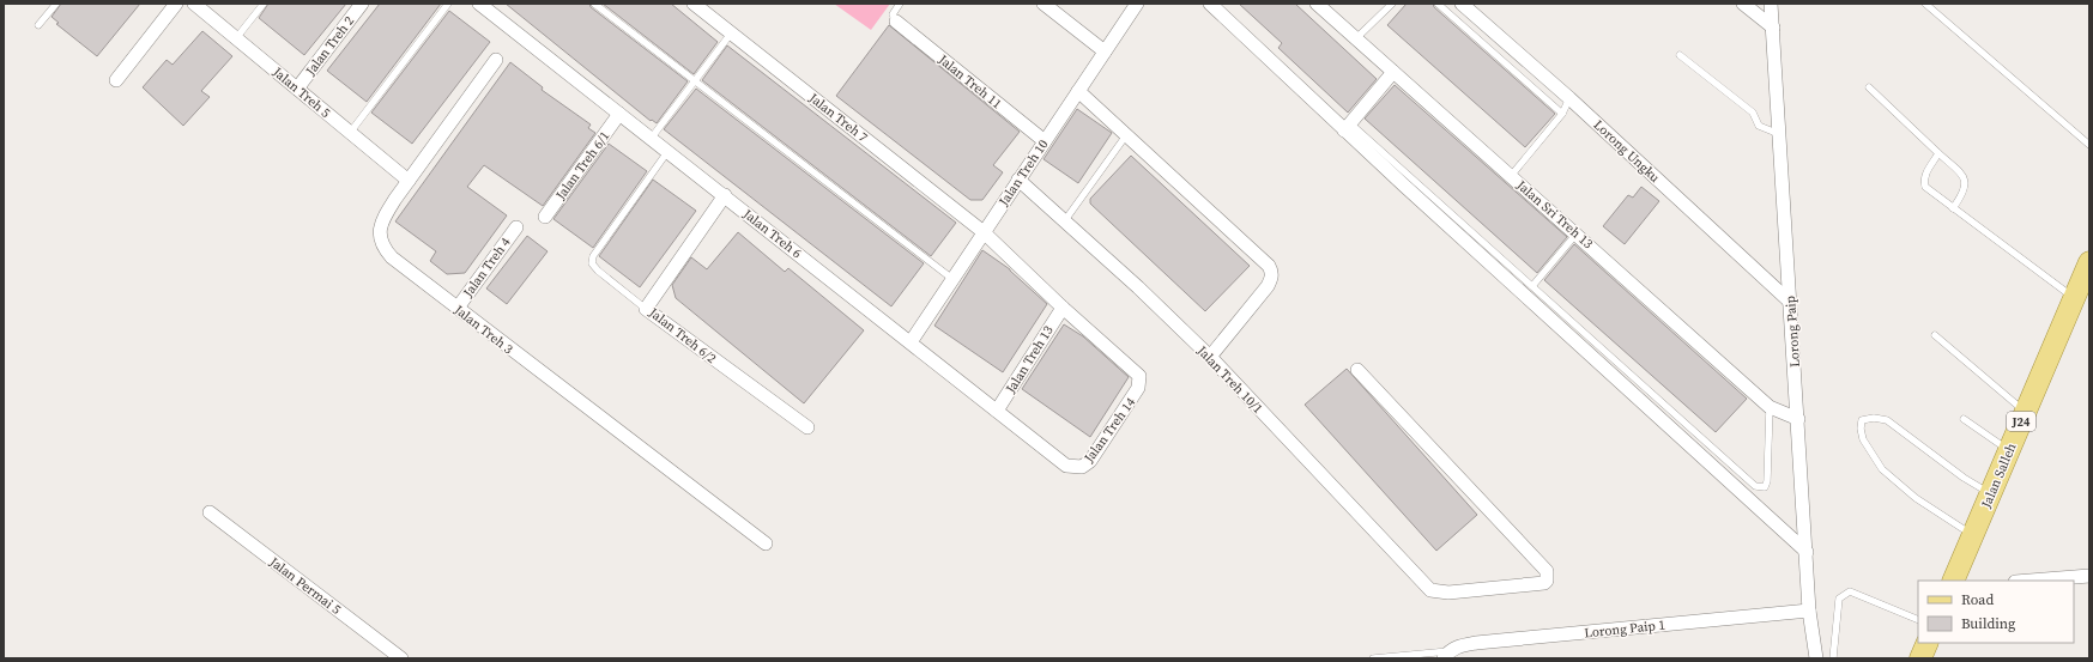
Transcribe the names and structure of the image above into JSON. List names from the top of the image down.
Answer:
{
  "streets": {
    "main road": ["J24", "Jalan Salleh"],
    "street": [
      "Jalan Treh 2",
      "Jalan Treh 11",
      "Jalan Treh 5",
      "Jalan Treh 7",
      "Lorong Ungku",
      "Jalan Treh 6/1",
      "Jalan Treh 10",
      "Jalan Sri Treh 13",
      "Jalan Treh 6",
      "Jalan Treh 4",
      "Jalan Treh 3",
      "Lorong Paip",
      "Jalan Treh 6/2",
      "Jalan Treh 13",
      "Jalan Treh 10/1",
      "Jalan Treh 14",
      "Jalan Permai 5",
      "Lorong Paip 1"
    ]
  },
  "crossings": [
    ["Jalan Treh 2", "Jalan Treh 5"],
    ["Jalan Treh 11", "Jalan Treh 10"],
    ["Jalan Treh 5", "Jalan Treh 3"],
    ["Jalan Treh 7", "Jalan Treh 10"],
    ["Jalan Treh 7", "Jalan Treh 13"],
    ["Jalan Treh 7", "Jalan Treh 14"],
    ["Lorong Ungku", "Lorong Paip"],
    ["Jalan Treh 6/1", "Jalan Treh 6"],
    ["Jalan Treh 10", "Jalan Treh 6"],
    ["Jalan Treh 10", "Jalan Treh 10/1"],
    ["Jalan Sri Treh 13", "Lorong Paip"],
    ["Jalan Treh 6", "Jalan Treh 6/2"],
    ["Jalan Treh 6", "Jalan Treh 13"],
    ["Jalan Treh 6", "Jalan Treh 14"],
    ["Jalan Treh 4", "Jalan Treh 3"],
    ["Lorong Paip", "Lorong Paip 1"]
  ],
  "legend": ["Road", "Building"]
}
